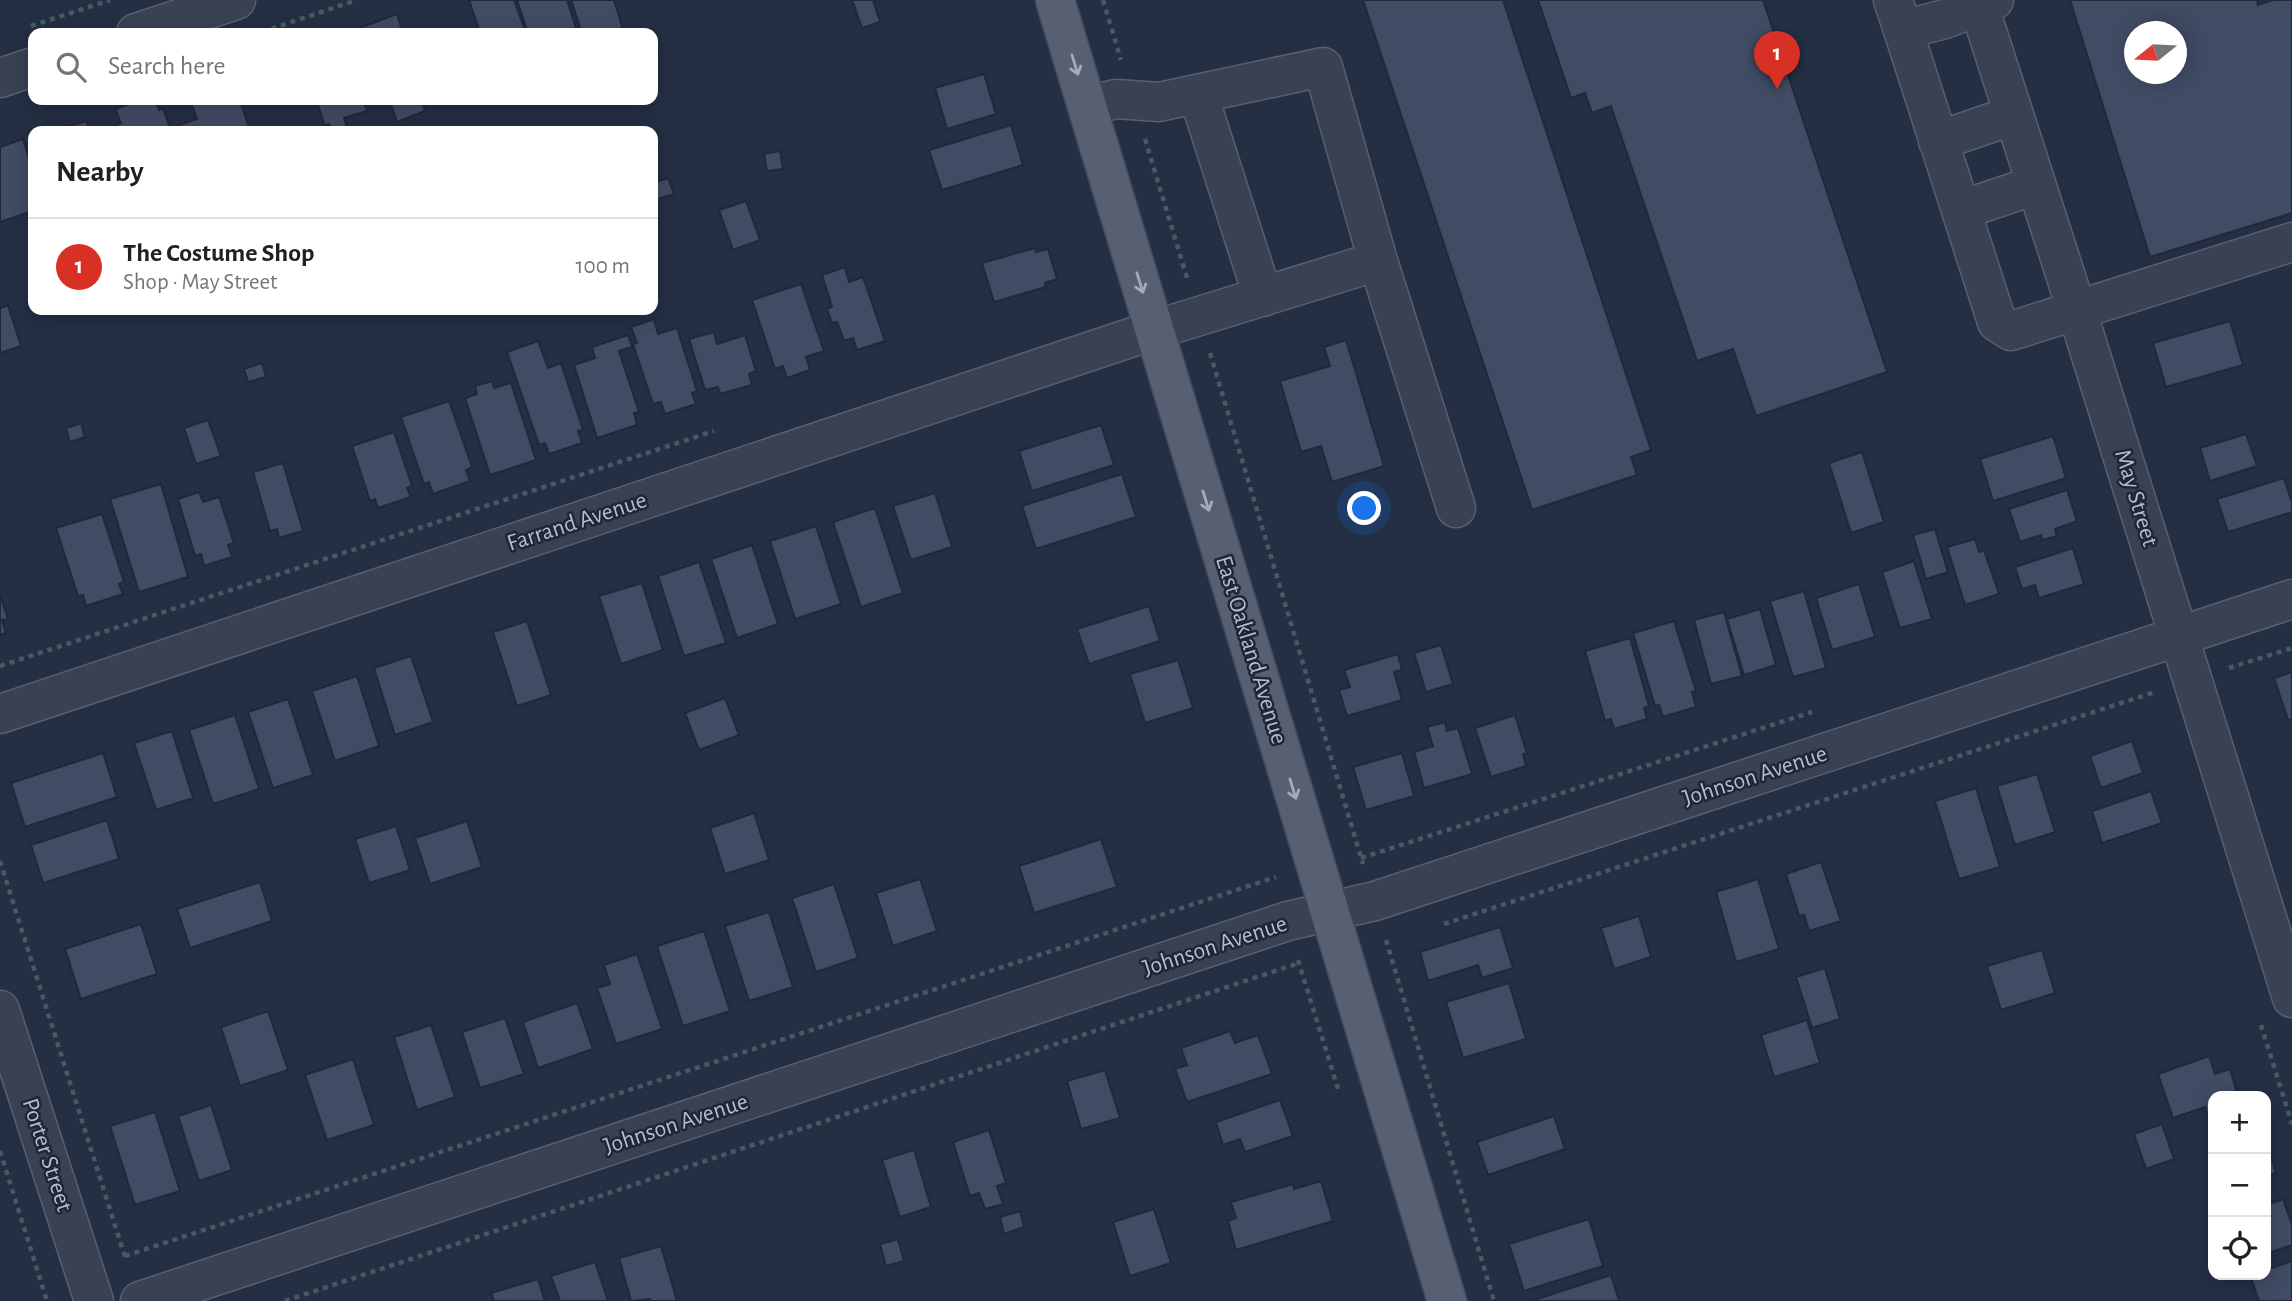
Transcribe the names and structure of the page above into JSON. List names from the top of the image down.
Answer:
{
  "streets": {
    "main road": ["East Oakland Avenue"],
    "street": [
      "May Street",
      "Farrand Avenue",
      "Johnson Avenue",
      "Porter Street"
    ]
  },
  "crossings": [
    ["May Street", "Johnson Avenue"],
    ["Farrand Avenue", "East Oakland Avenue"],
    ["East Oakland Avenue", "Johnson Avenue"]
  ],
  "one_way": ["East Oakland Avenue"],
  "north": "left",
  "page": {
    "search": "Search here",
    "pins": "1",
    "heading": "Nearby",
    "list": [
      {
        "mark": "1",
        "name": "The Costume Shop",
        "note": "Shop · May Street",
        "value": "100 m"
      }
    ],
    "map_buttons": ["+", "−"]
  }
}
